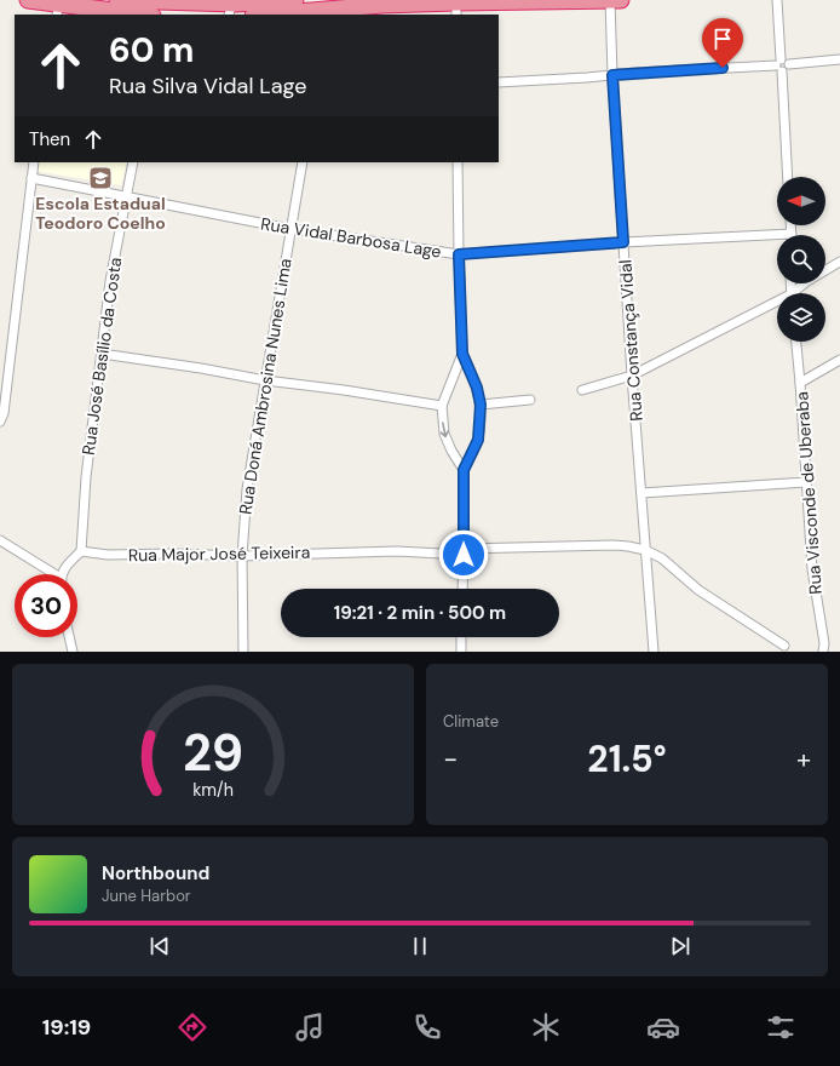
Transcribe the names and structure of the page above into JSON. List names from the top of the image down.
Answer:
{
  "streets": {
    "street": [
      "Rua Vidal Barbosa Lage",
      "Rua Constança Vidal",
      "Rua José Basílio da Costa",
      "Rua Doná Ambrosina Nunes Lima",
      "Rua Visconde de Uberaba",
      "Rua Major José Teixeira"
    ]
  },
  "crossings": [
    ["Rua Vidal Barbosa Lage", "Rua Constança Vidal"],
    ["Rua Vidal Barbosa Lage", "Rua José Basílio da Costa"],
    ["Rua Vidal Barbosa Lage", "Rua Doná Ambrosina Nunes Lima"],
    ["Rua Constança Vidal", "Rua Major José Teixeira"],
    ["Rua José Basílio da Costa", "Rua Major José Teixeira"],
    ["Rua Doná Ambrosina Nunes Lima", "Rua Major José Teixeira"]
  ],
  "places": {
    "school or university": ["Escola Estadual Teodoro Coelho"]
  },
  "north": "left",
  "page": {
    "turn": ["60 m", "Rua Silva Vidal Lage"],
    "then": "Then",
    "limit": "30",
    "trip": "19:21 · 2 min · 500 m",
    "tile": "Climate",
    "heat": ["−", "21.5°", "+"],
    "song": ["Northbound", "June Harbor"],
    "tabs": "19:19",
    "gauge": ["29", "km/h"]
  }
}
